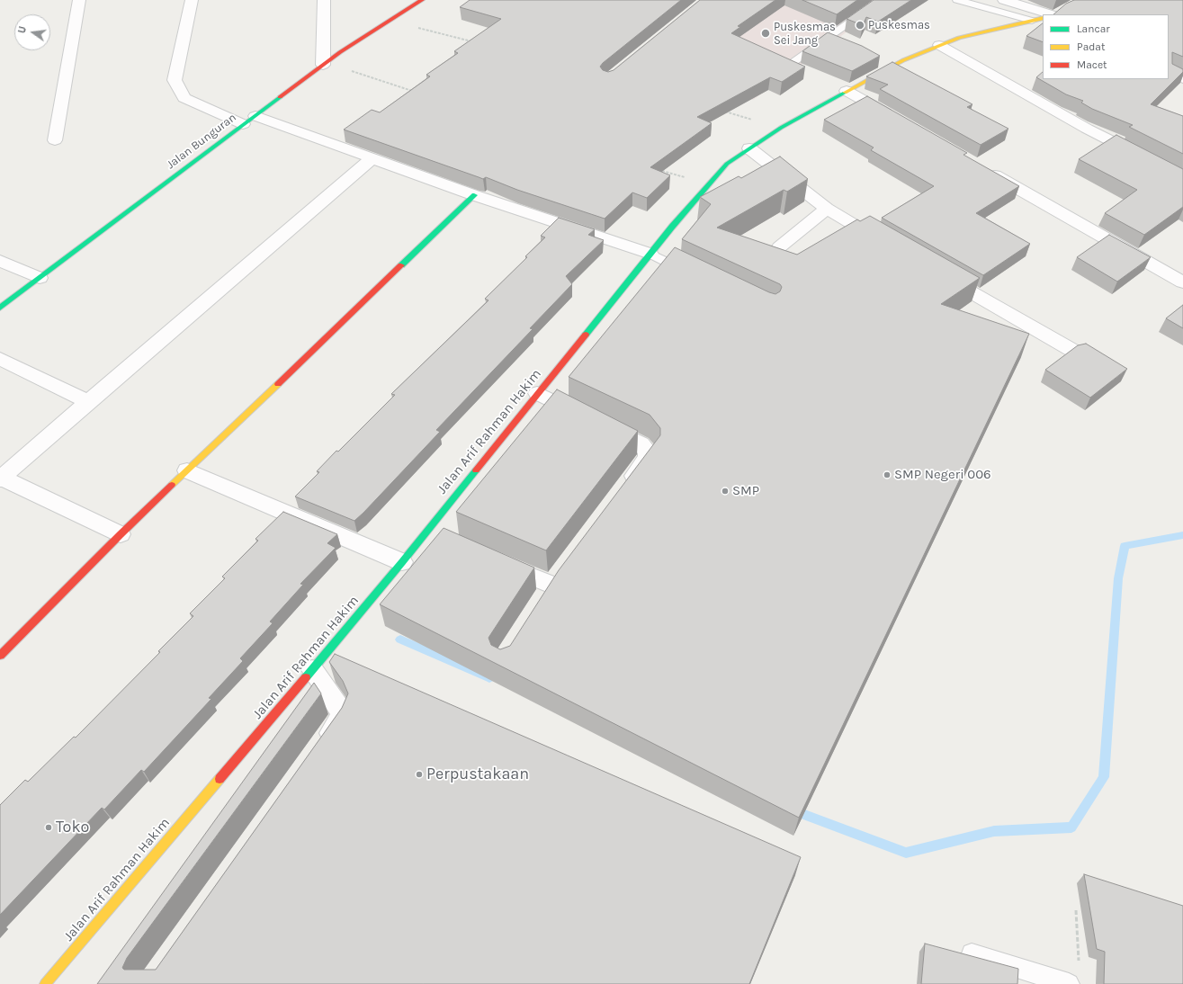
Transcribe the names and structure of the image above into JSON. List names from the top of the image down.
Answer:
{
  "streets": {
    "main road": ["Jalan Bunguran", "Jalan Arif Rahman Hakim"]
  },
  "places": [
    "Puskesmas",
    "Puskesmas Sei Jang",
    "SMP Negeri 006",
    "SMP",
    "Perpustakaan",
    "Toko"
  ],
  "legend": ["Lancar", "Padat", "Macet"],
  "north": "left"
}
